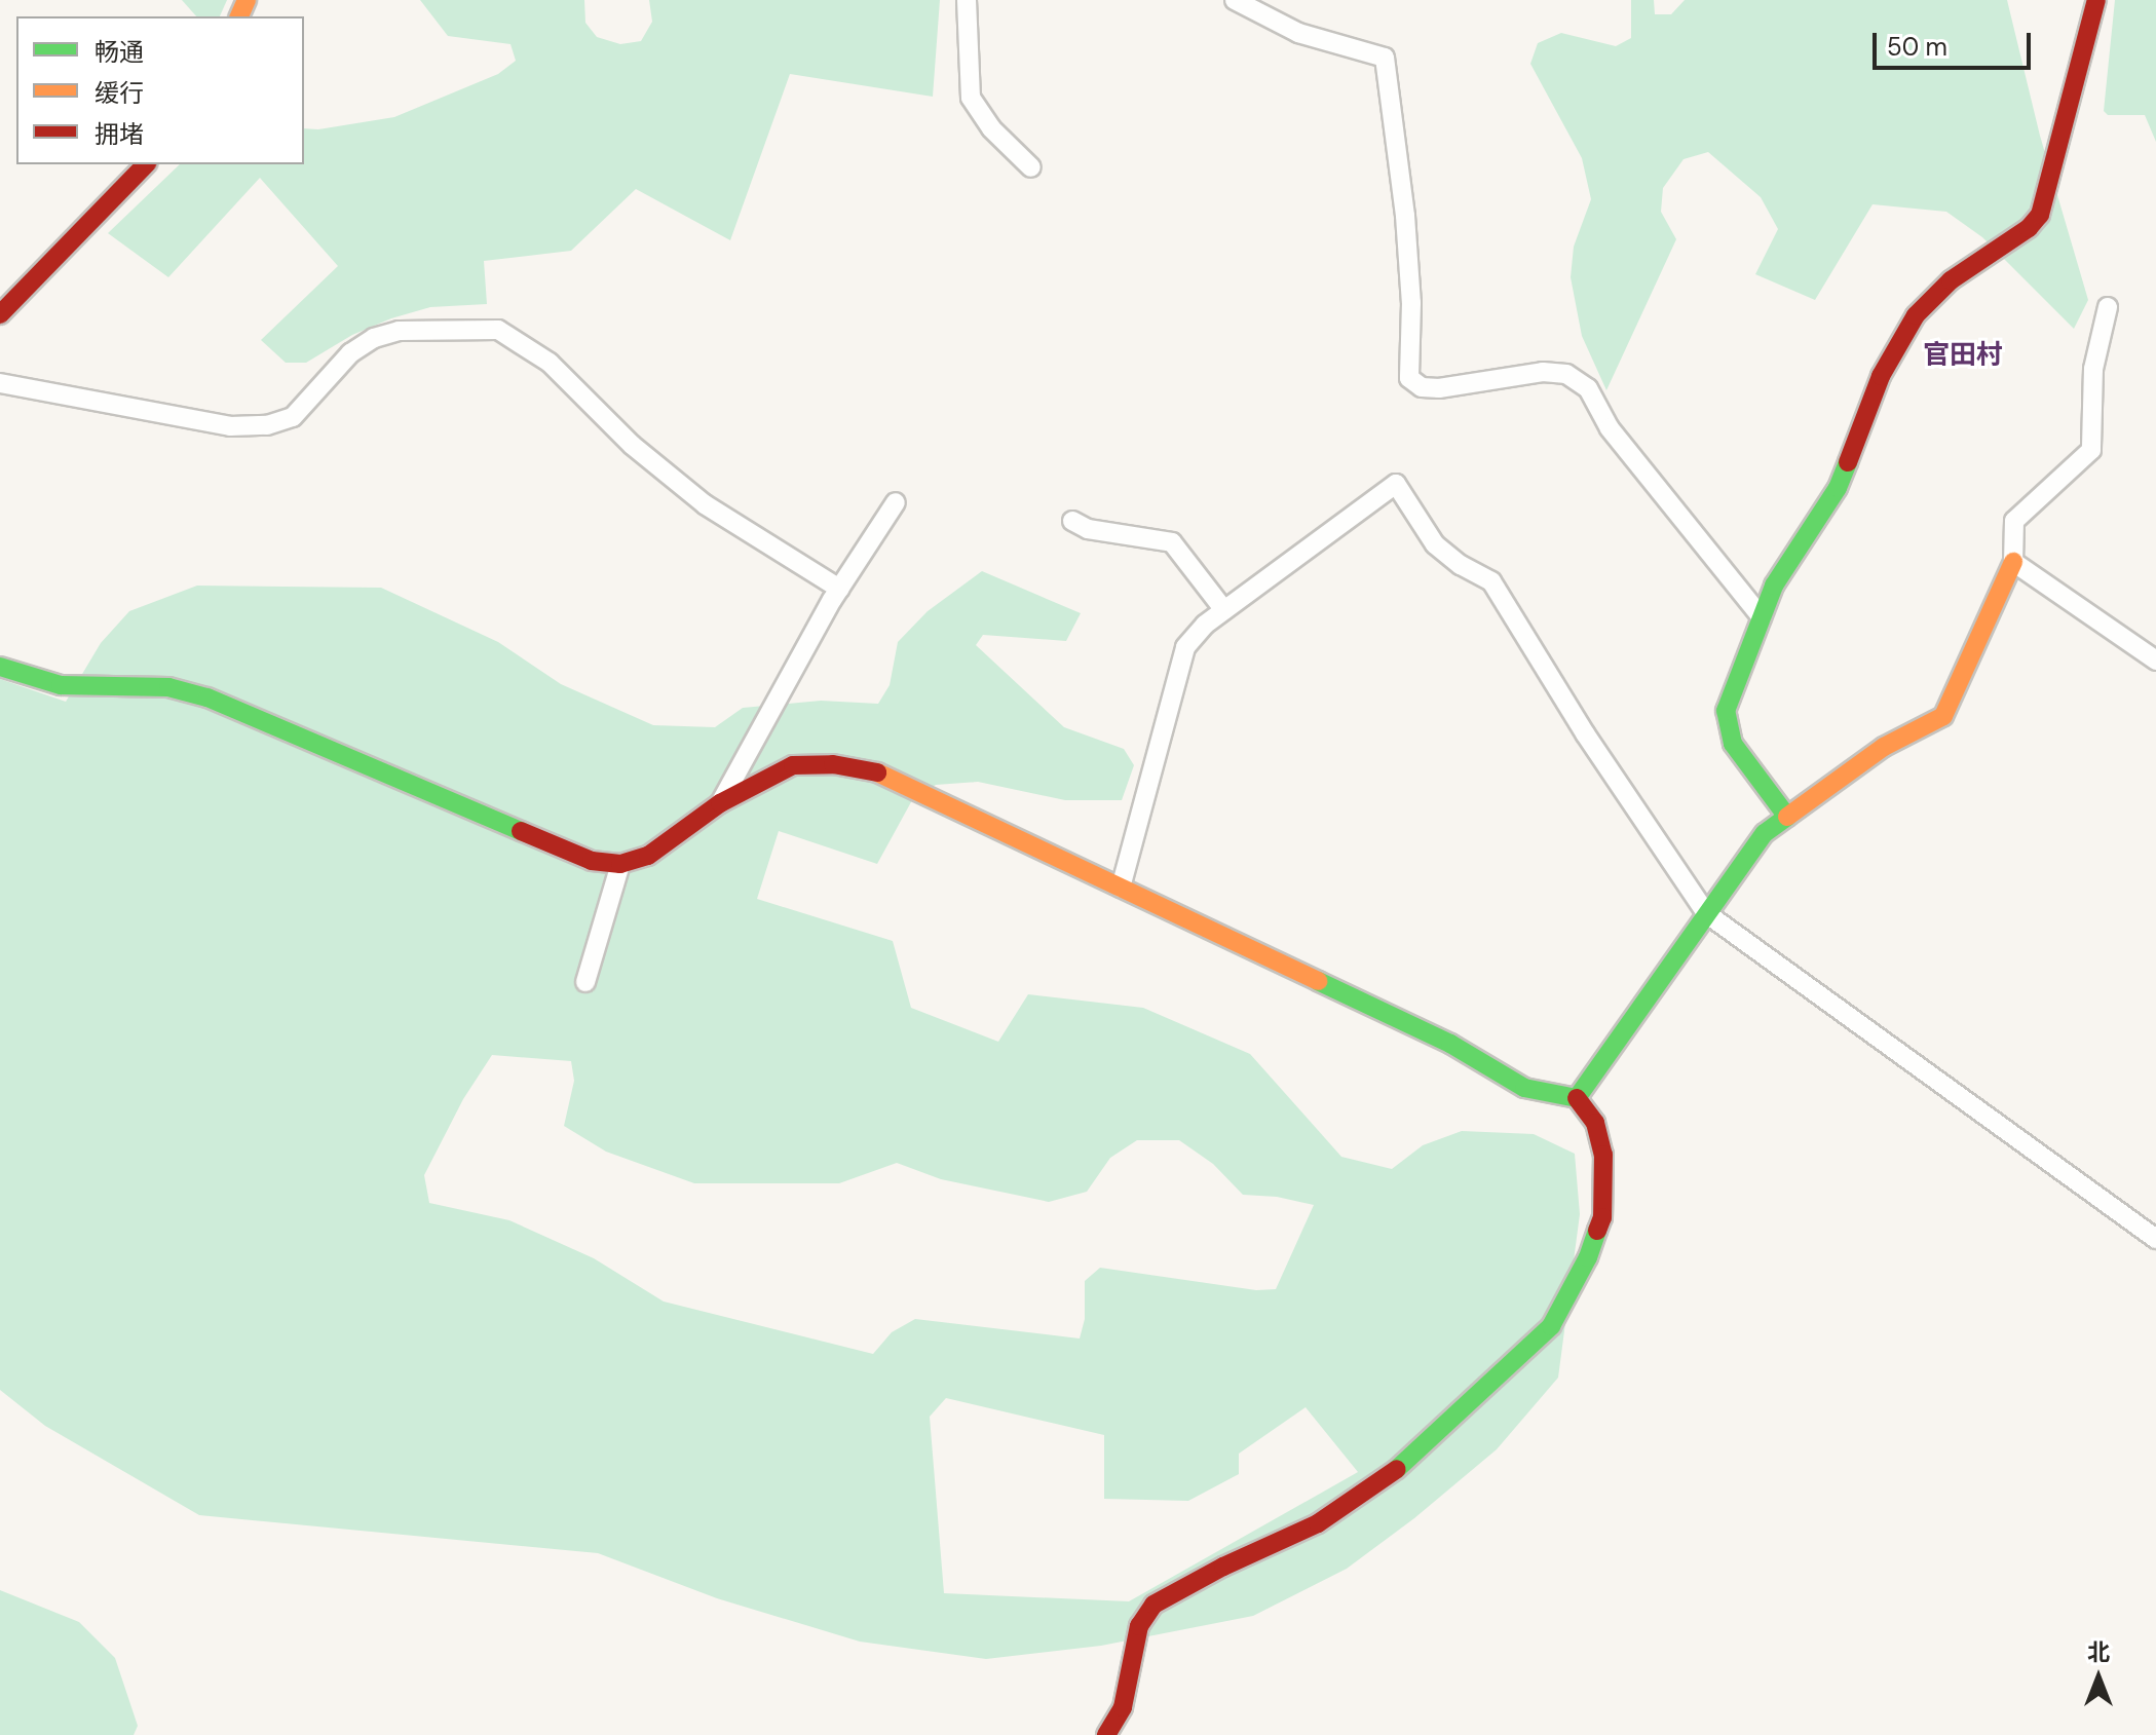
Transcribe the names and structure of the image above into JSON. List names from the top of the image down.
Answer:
{
  "districts": ["官田村"],
  "legend": ["畅通", "缓行", "拥堵"],
  "scale_bar": "50 m",
  "north": "top"
}
